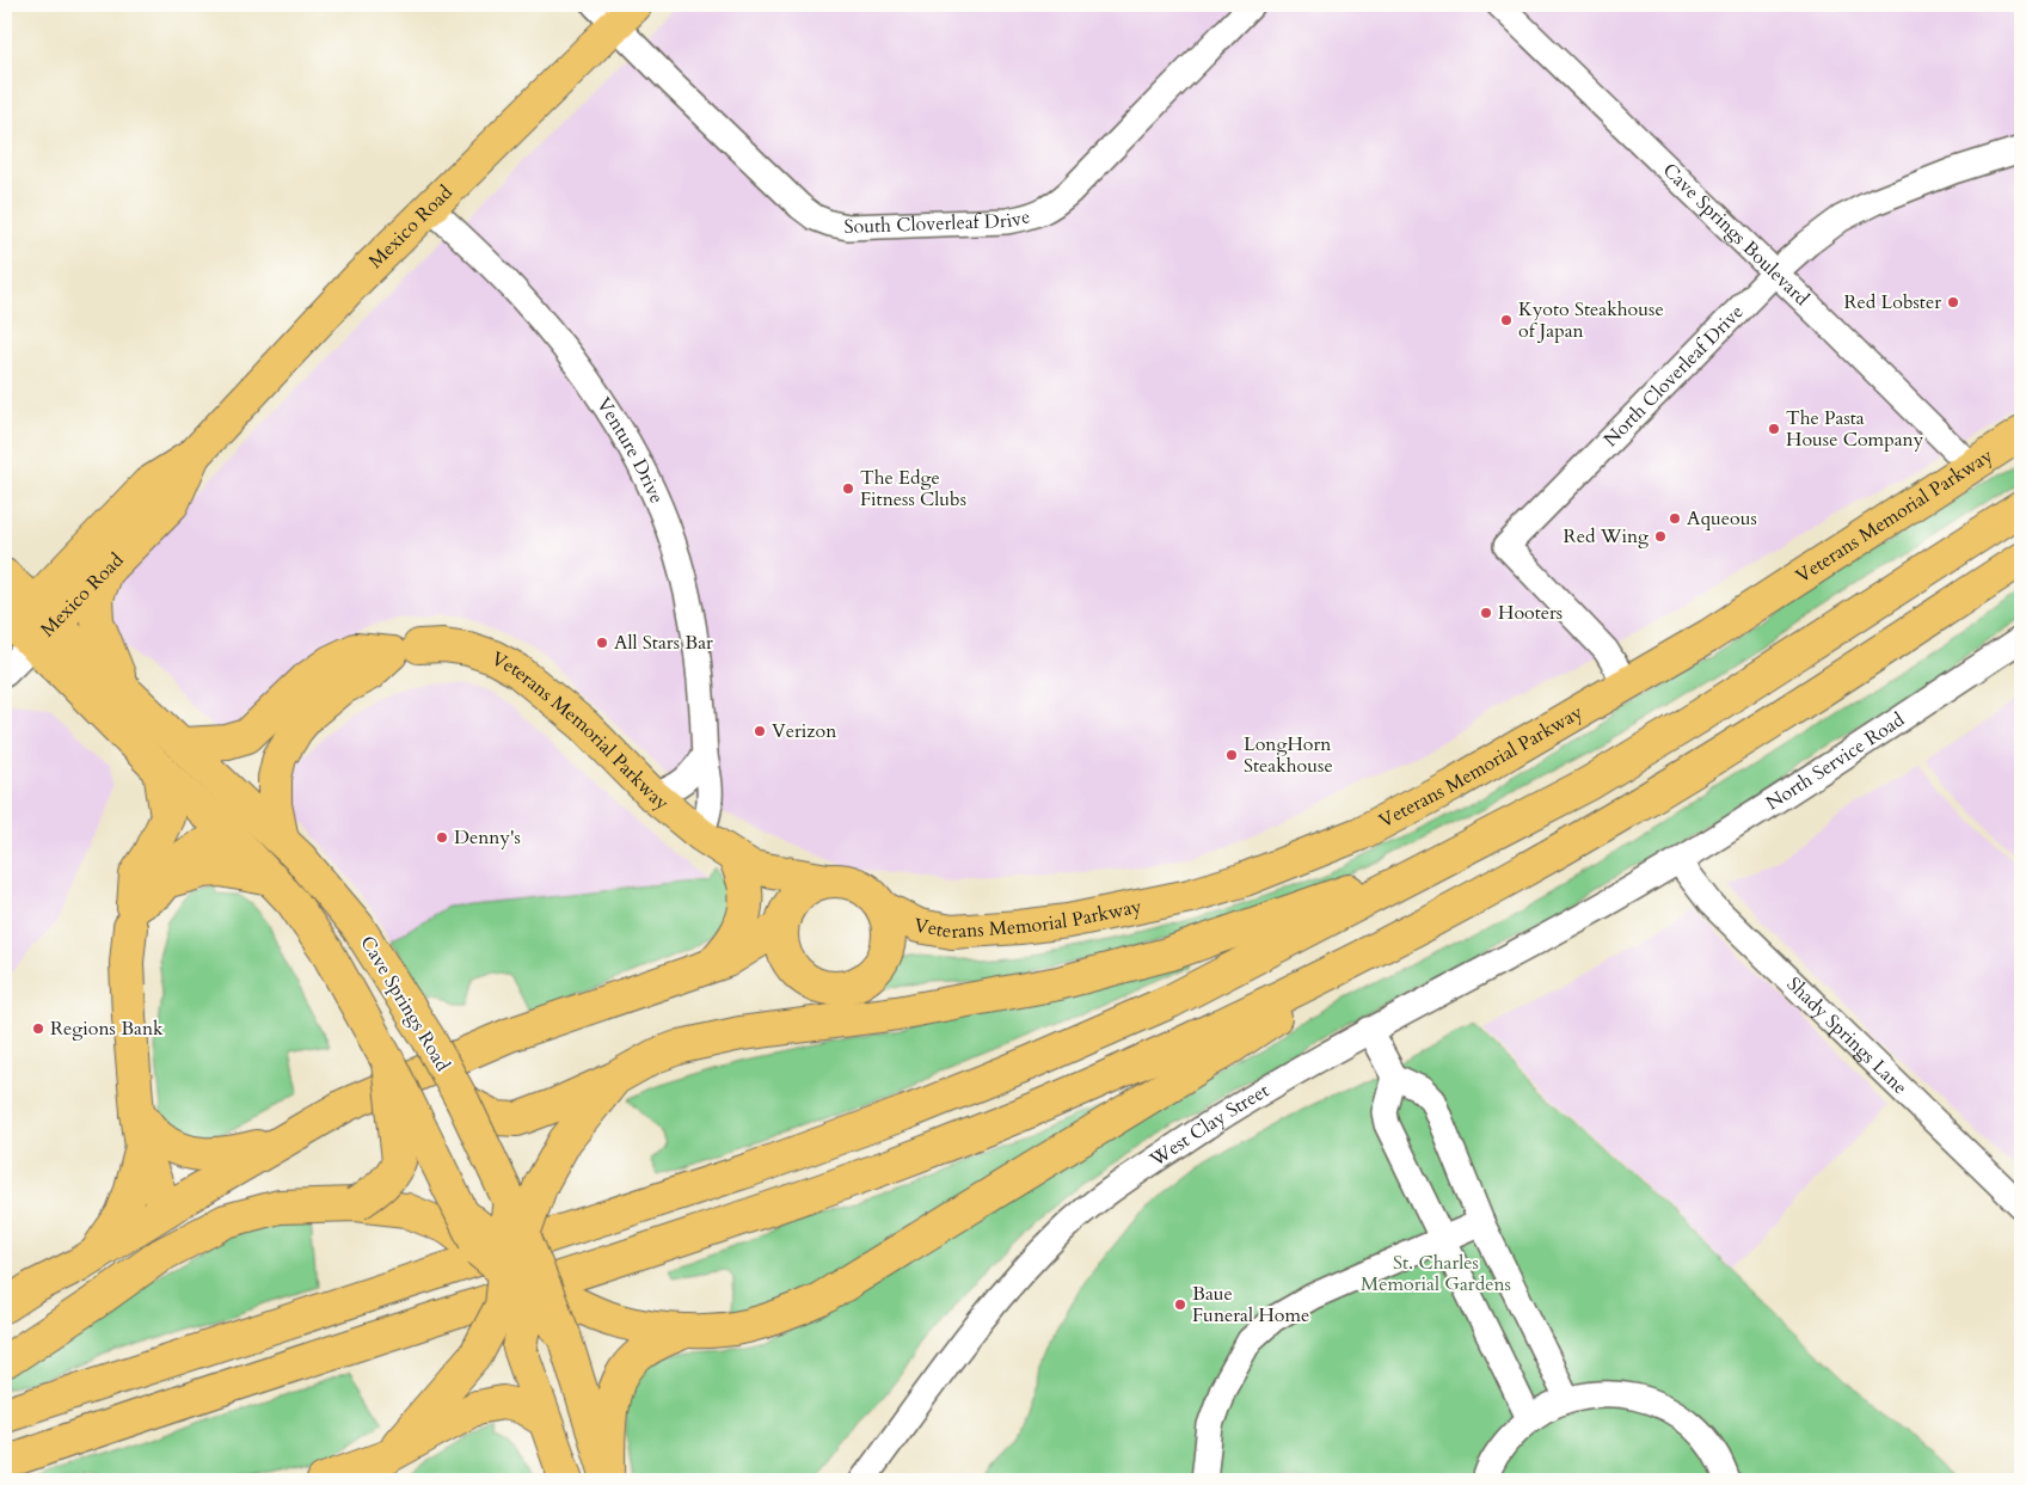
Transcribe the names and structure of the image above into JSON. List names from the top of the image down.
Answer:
{
  "streets": {
    "main road": ["Mexico Road", "Veterans Memorial Parkway", "Cave Springs Road"],
    "street": [
      "South Cloverleaf Drive",
      "Cave Springs Boulevard",
      "North Cloverleaf Drive",
      "Venture Drive",
      "North Service Road",
      "Shady Springs Lane",
      "West Clay Street"
    ]
  },
  "crossings": [
    ["South Cloverleaf Drive", "Mexico Road"],
    ["Mexico Road", "Venture Drive"],
    ["Mexico Road", "Cave Springs Road"],
    ["Cave Springs Boulevard", "North Cloverleaf Drive"],
    ["Cave Springs Boulevard", "Veterans Memorial Parkway"],
    ["North Cloverleaf Drive", "Veterans Memorial Parkway"],
    ["Venture Drive", "Veterans Memorial Parkway"],
    ["Veterans Memorial Parkway", "Cave Springs Road"],
    ["North Service Road", "Shady Springs Lane"],
    ["North Service Road", "West Clay Street"]
  ],
  "parks": ["St. Charles Memorial Gardens"],
  "places": [
    "Red Lobster",
    "Kyoto Steakhouse of Japan",
    "The Pasta House Company",
    "The Edge Fitness Clubs",
    "Aqueous",
    "Red Wing",
    "Hooters",
    "All Stars Bar",
    "Verizon",
    "LongHorn Steakhouse",
    "Denny's",
    "Regions Bank",
    "Baue Funeral Home"
  ]
}
